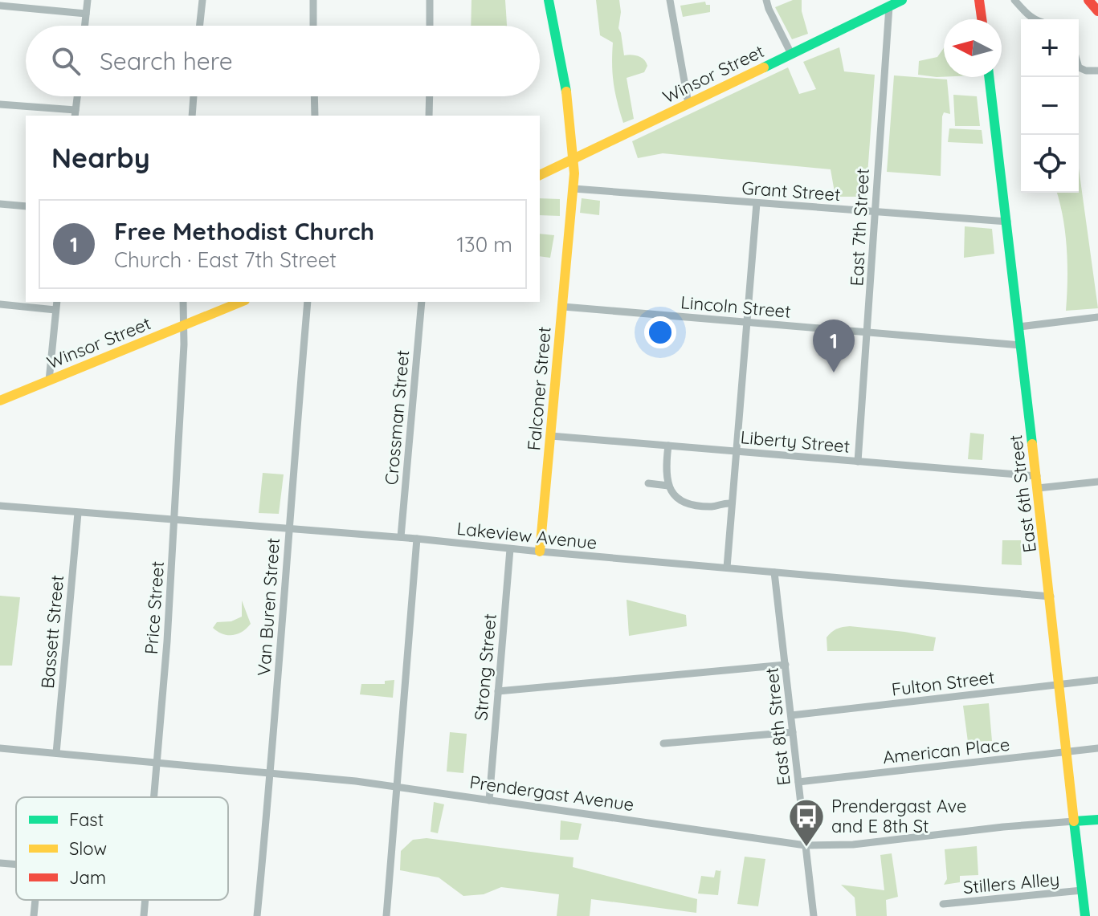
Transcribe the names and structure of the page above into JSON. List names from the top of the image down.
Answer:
{
  "streets": {
    "street": [
      "Winsor Street",
      "Grant Street",
      "East 7th Street",
      "Lincoln Street",
      "Falconer Street",
      "Crossman Street",
      "Liberty Street",
      "East 6th Street",
      "Lakeview Avenue",
      "Van Buren Street",
      "Price Street",
      "Bassett Street",
      "Strong Street",
      "Fulton Street",
      "East 8th Street",
      "American Place",
      "Prendergast Avenue",
      "Stillers Alley"
    ]
  },
  "crossings": [
    ["Winsor Street", "East 7th Street"],
    ["Winsor Street", "Falconer Street"],
    ["Winsor Street", "Price Street"],
    ["Grant Street", "East 7th Street"],
    ["Grant Street", "Falconer Street"],
    ["Grant Street", "East 6th Street"],
    ["East 7th Street", "Lincoln Street"],
    ["East 7th Street", "Liberty Street"],
    ["Lincoln Street", "Falconer Street"],
    ["Lincoln Street", "East 6th Street"],
    ["Falconer Street", "Liberty Street"],
    ["Falconer Street", "Lakeview Avenue"],
    ["Crossman Street", "Lakeview Avenue"],
    ["Liberty Street", "East 6th Street"],
    ["East 6th Street", "Lakeview Avenue"],
    ["East 6th Street", "Fulton Street"],
    ["East 6th Street", "American Place"],
    ["East 6th Street", "Prendergast Avenue"],
    ["East 6th Street", "Stillers Alley"],
    ["Lakeview Avenue", "Van Buren Street"],
    ["Lakeview Avenue", "Price Street"],
    ["Lakeview Avenue", "Bassett Street"],
    ["Lakeview Avenue", "Strong Street"],
    ["Lakeview Avenue", "East 8th Street"],
    ["Van Buren Street", "Prendergast Avenue"],
    ["Price Street", "Prendergast Avenue"],
    ["Bassett Street", "Prendergast Avenue"],
    ["Strong Street", "Prendergast Avenue"],
    ["Fulton Street", "East 8th Street"],
    ["East 8th Street", "American Place"],
    ["East 8th Street", "Prendergast Avenue"]
  ],
  "places": {
    "bus stop": ["Prendergast Ave and E 8th St"]
  },
  "legend": ["Fast", "Slow", "Jam"],
  "north": "left",
  "page": {
    "map_buttons": ["+", "−"],
    "search": "Search here",
    "heading": "Nearby",
    "list": [
      {
        "mark": "1",
        "name": "Free Methodist Church",
        "note": "Church · East 7th Street",
        "value": "130 m"
      }
    ],
    "pins": "1"
  }
}
